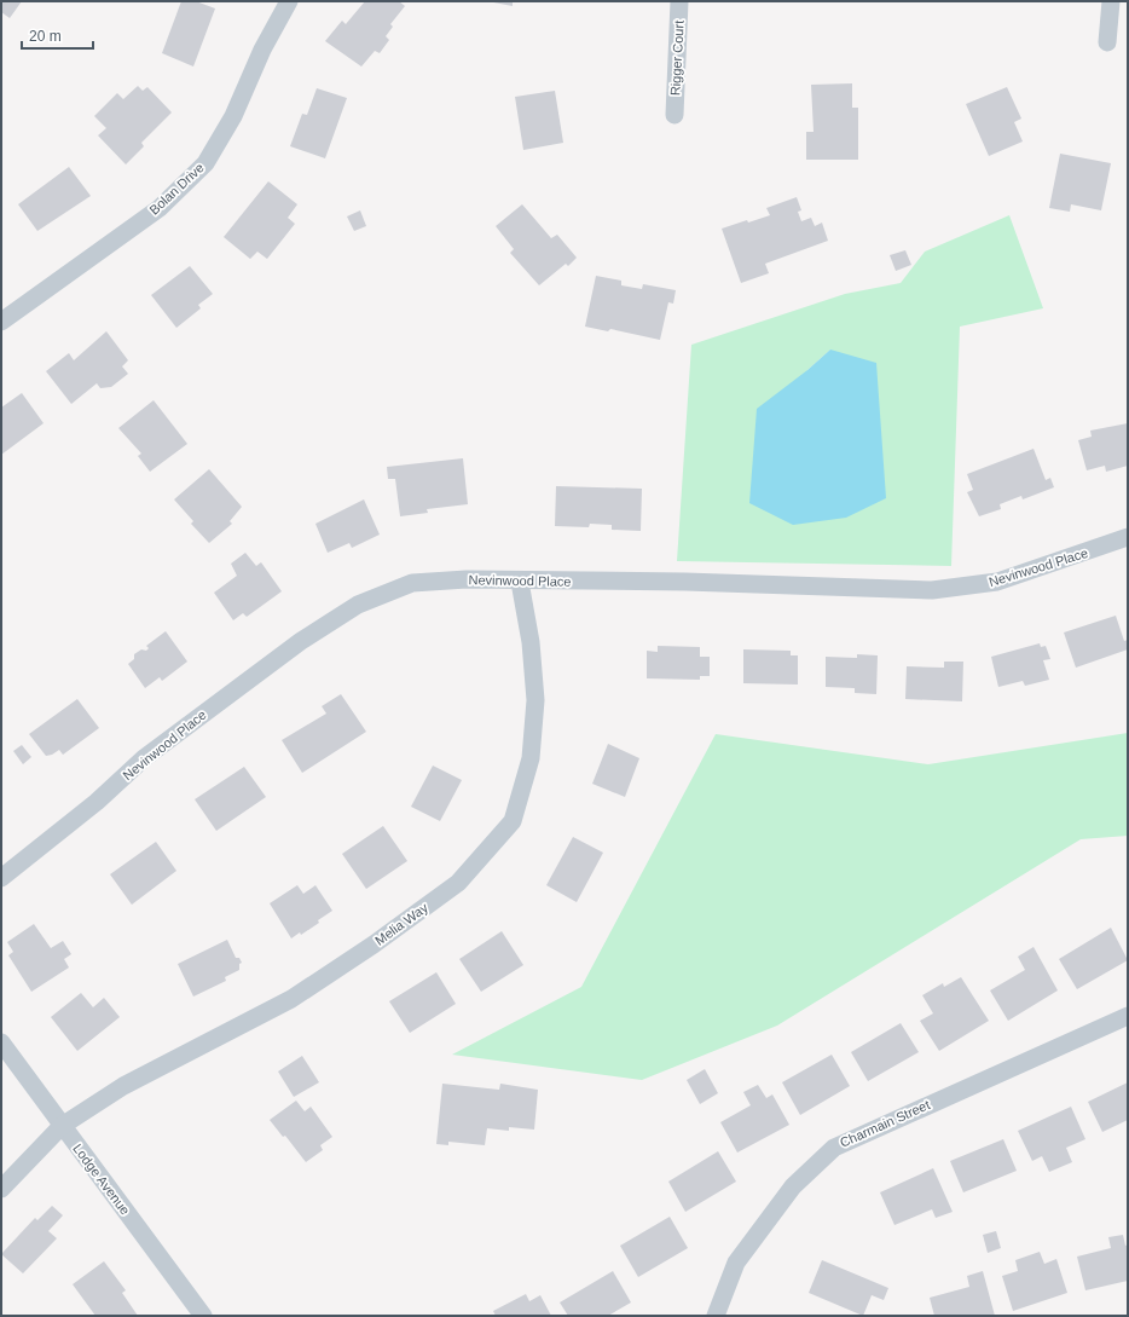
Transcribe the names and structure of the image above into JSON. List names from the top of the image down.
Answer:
{
  "streets": {
    "street": [
      "Rigger Court",
      "Bolan Drive",
      "Nevinwood Place",
      "Melia Way",
      "Charmain Street",
      "Lodge Avenue"
    ]
  },
  "crossings": [
    ["Nevinwood Place", "Melia Way"],
    ["Melia Way", "Lodge Avenue"]
  ],
  "scale_bar": "20 m"
}
